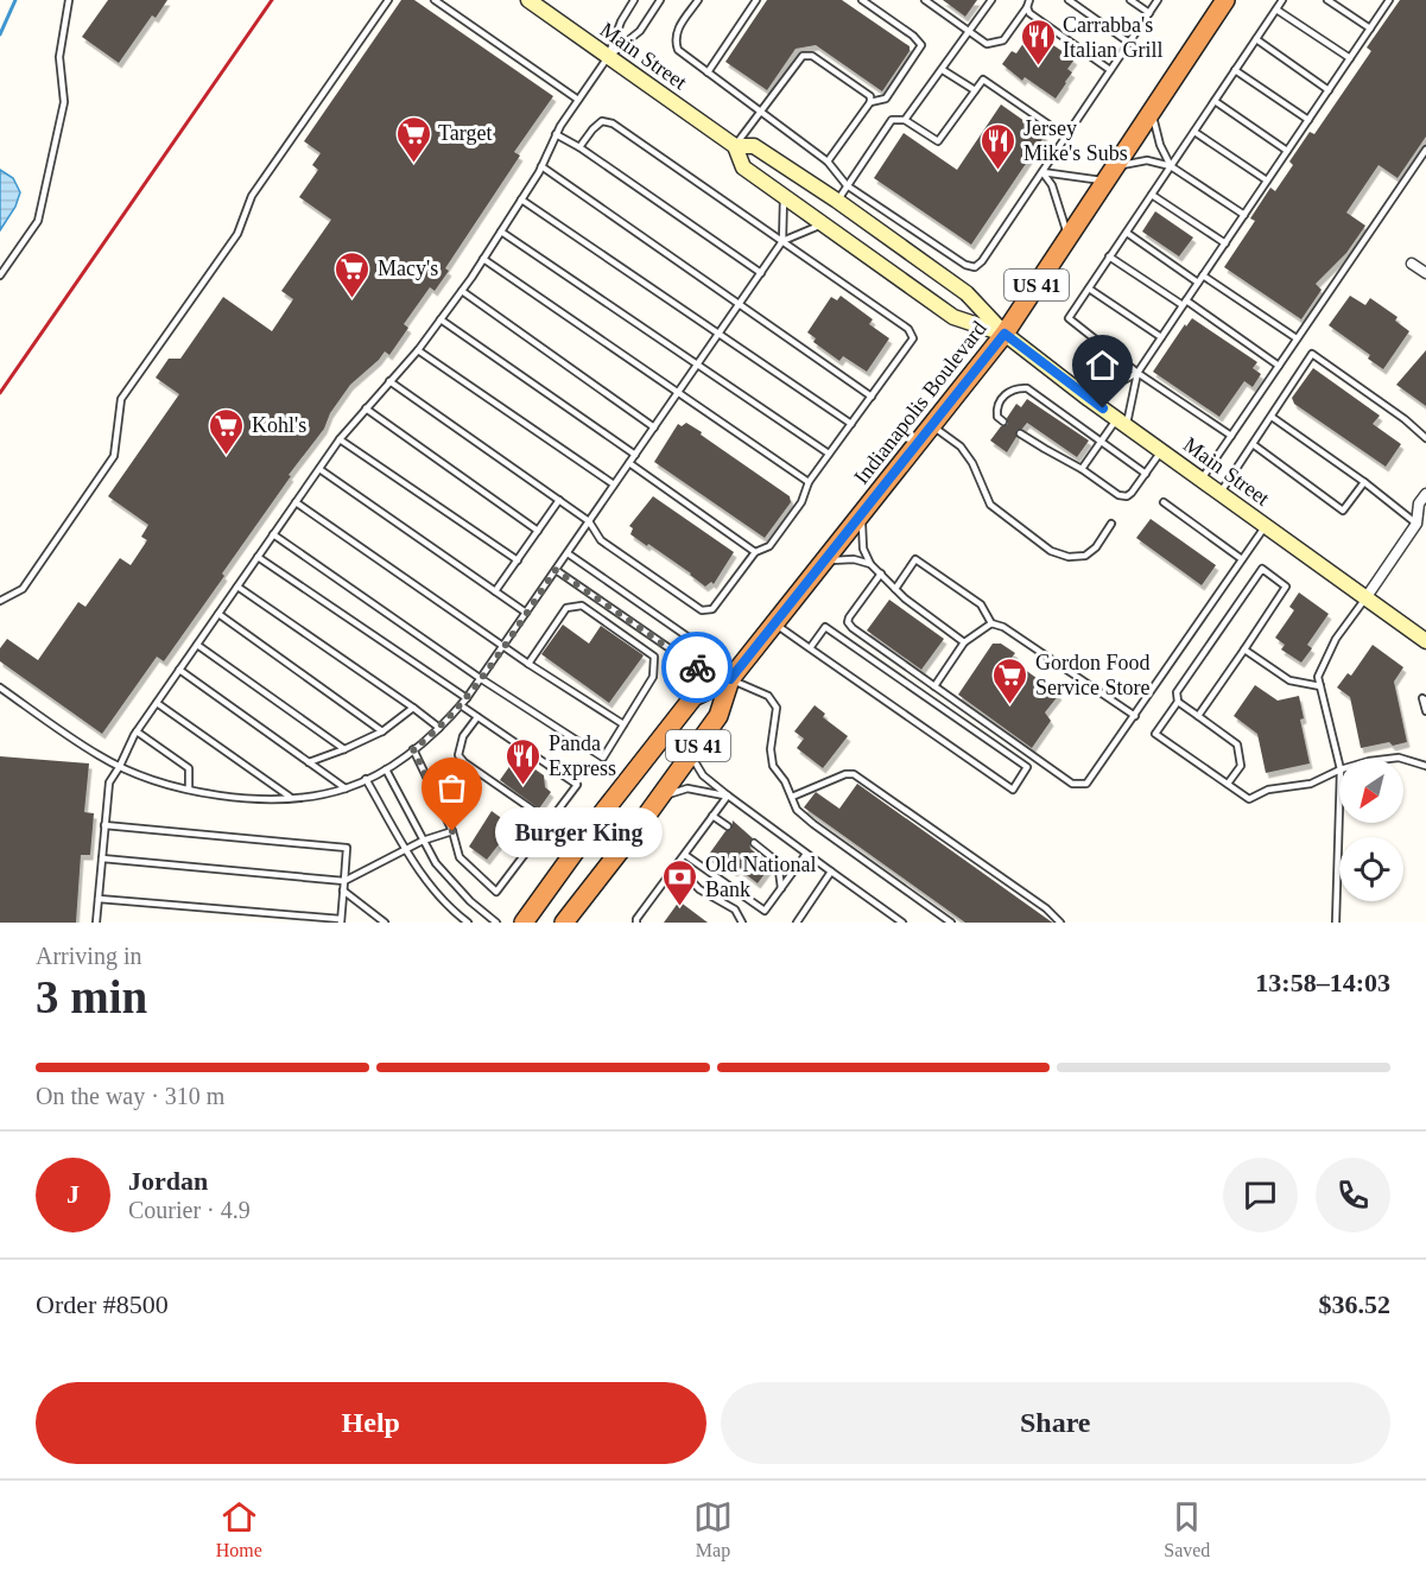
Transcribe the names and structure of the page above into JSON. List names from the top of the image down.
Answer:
{
  "streets": {
    "highway": ["US 41", "Indianapolis Boulevard"],
    "street": ["Main Street"]
  },
  "crossings": [
    ["Main Street", "Indianapolis Boulevard"]
  ],
  "places": {
    "restaurant": ["Carrabba's Italian Grill", "Jersey Mike's Subs", "Panda Express"],
    "supermarket": [
      "Target",
      "Macy's",
      "Kohl's",
      "Gordon Food Service Store"
    ],
    "other": ["Burger King"],
    "bank": ["Old National Bank"]
  },
  "north": "bottom left",
  "page": {
    "bubble": "Burger King",
    "heading": ["3 min", "Arriving in", "13:58–14:03"],
    "panel": [
      "Jordan",
      "Courier · 4.9",
      "Order #8500",
      "$36.52"
    ],
    "bar": "On the way · 310 m",
    "round": "J",
    "buttons": ["Help", "Share"],
    "tabs": ["Home", "Map", "Saved"]
  }
}
